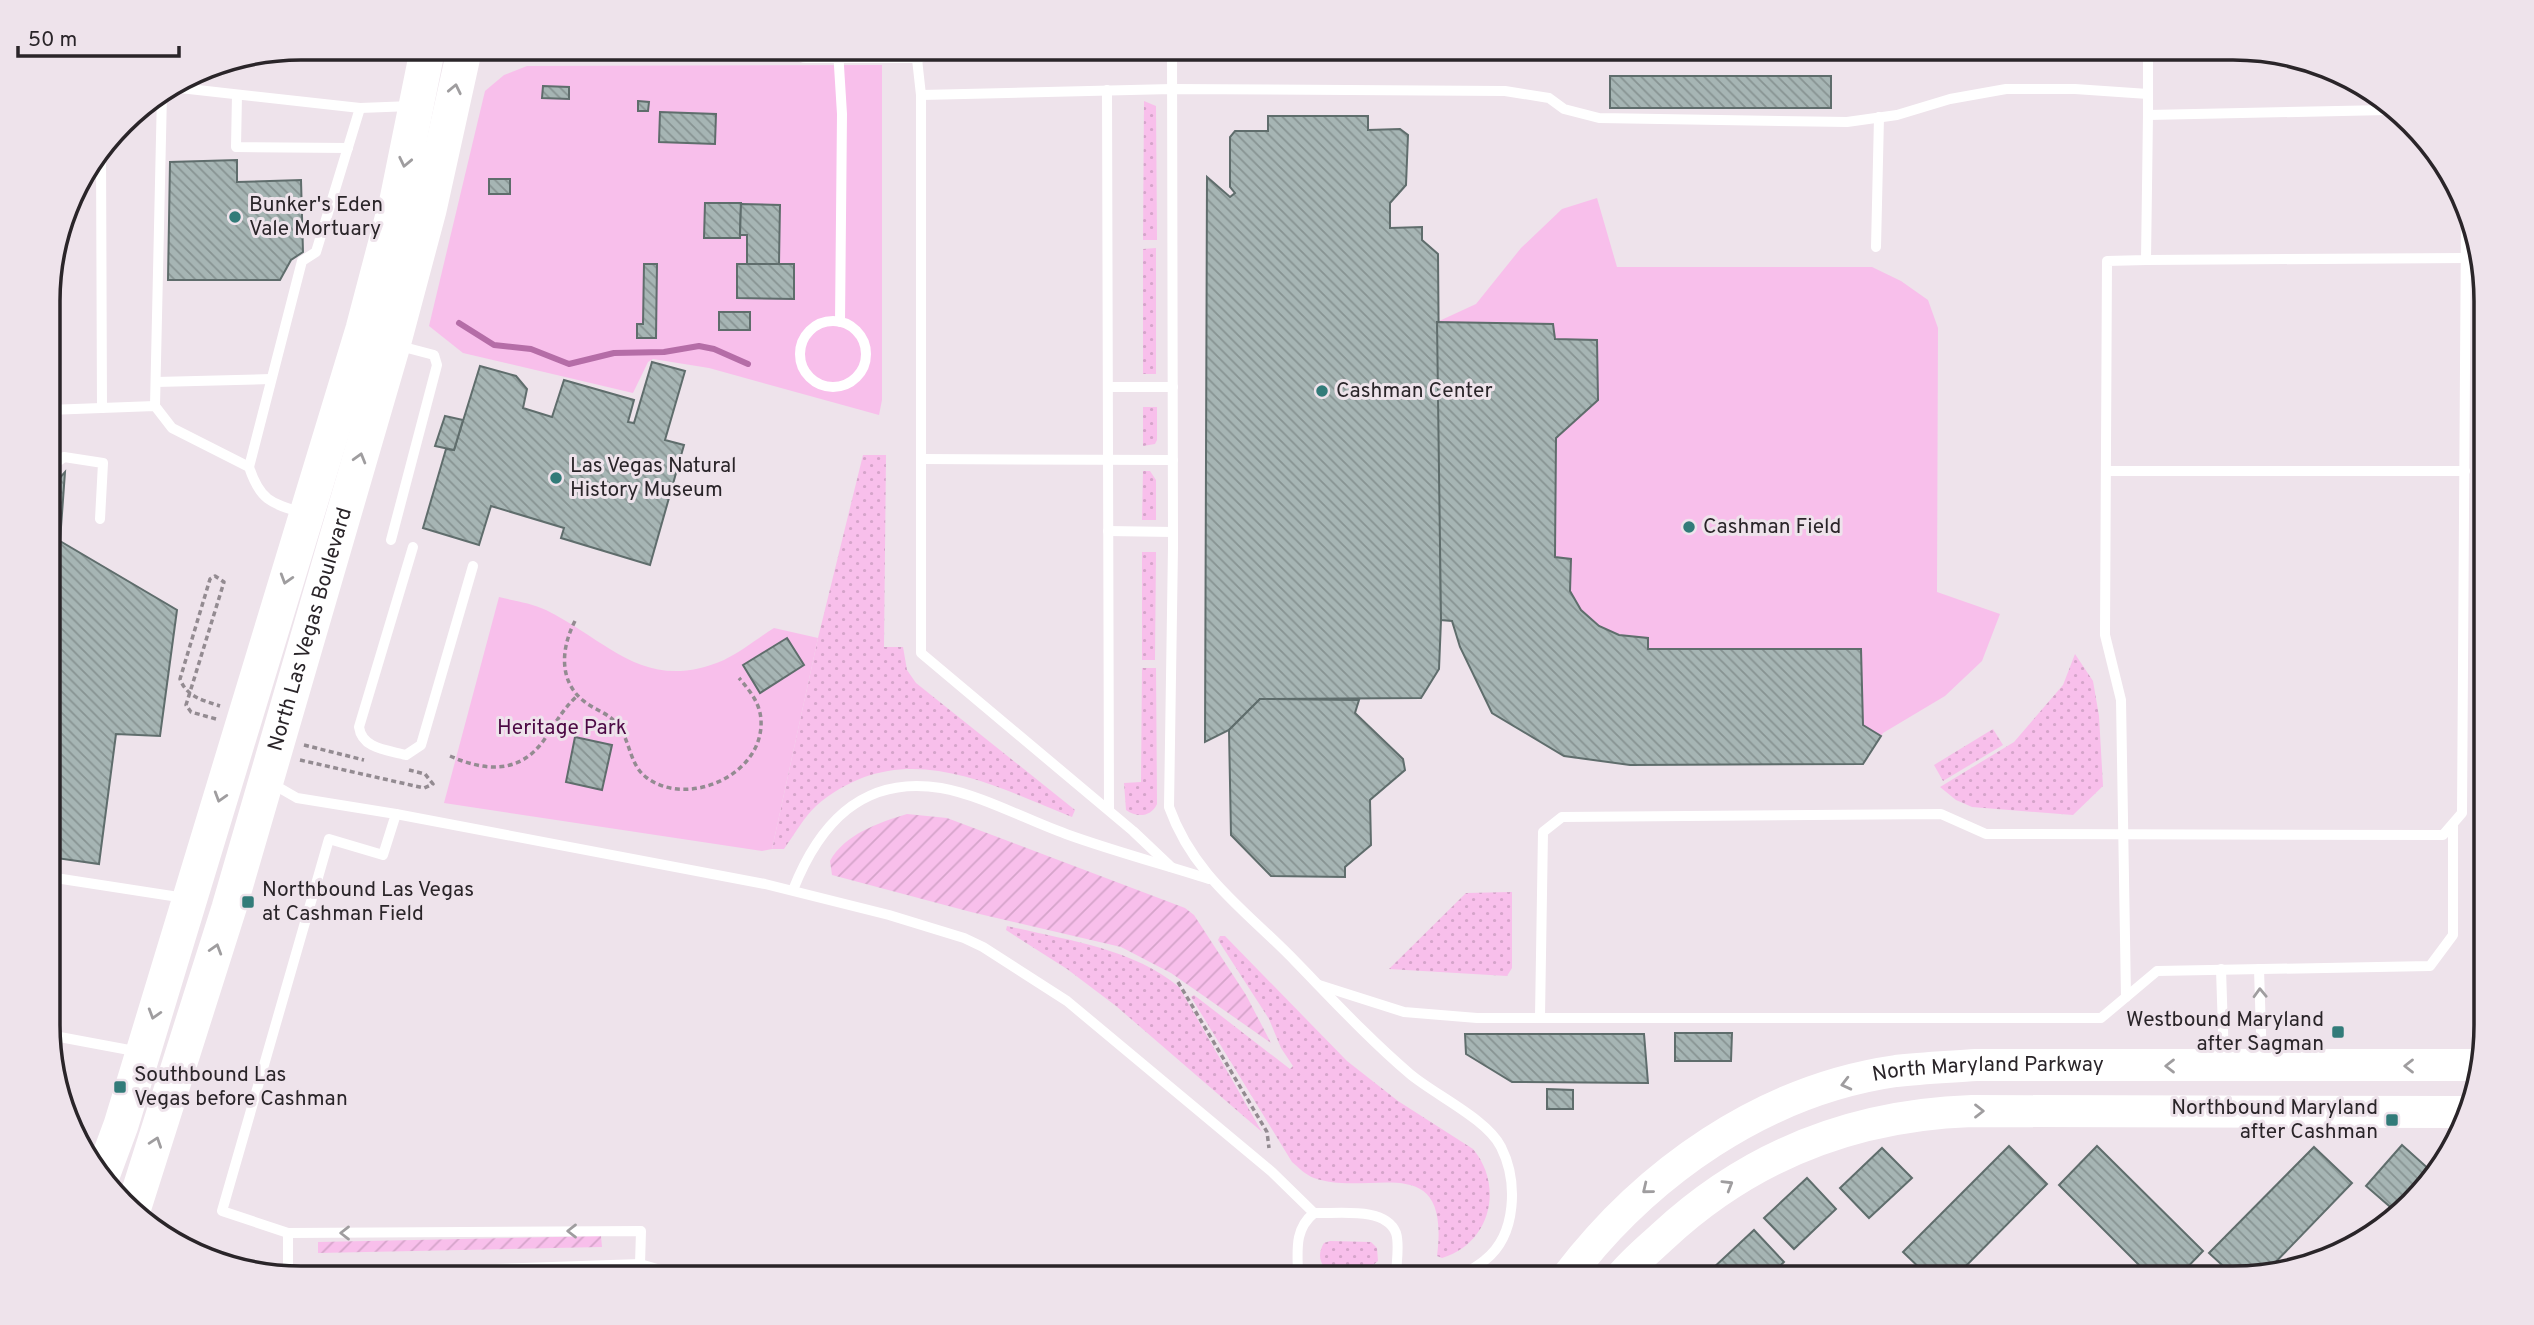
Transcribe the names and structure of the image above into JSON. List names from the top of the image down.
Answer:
{
  "streets": {
    "main road": ["North Las Vegas Boulevard", "North Maryland Parkway"]
  },
  "parks": ["Heritage Park"],
  "places": {
    "other": [
      "Bunker's Eden Vale Mortuary",
      "Cashman Center",
      "Las Vegas Natural History Museum",
      "Cashman Field"
    ],
    "transit": [
      "Northbound Las Vegas at Cashman Field",
      "Westbound Maryland after Sagman",
      "Southbound Las Vegas before Cashman",
      "Northbound Maryland after Cashman"
    ]
  },
  "scale_bar": "50 m"
}
